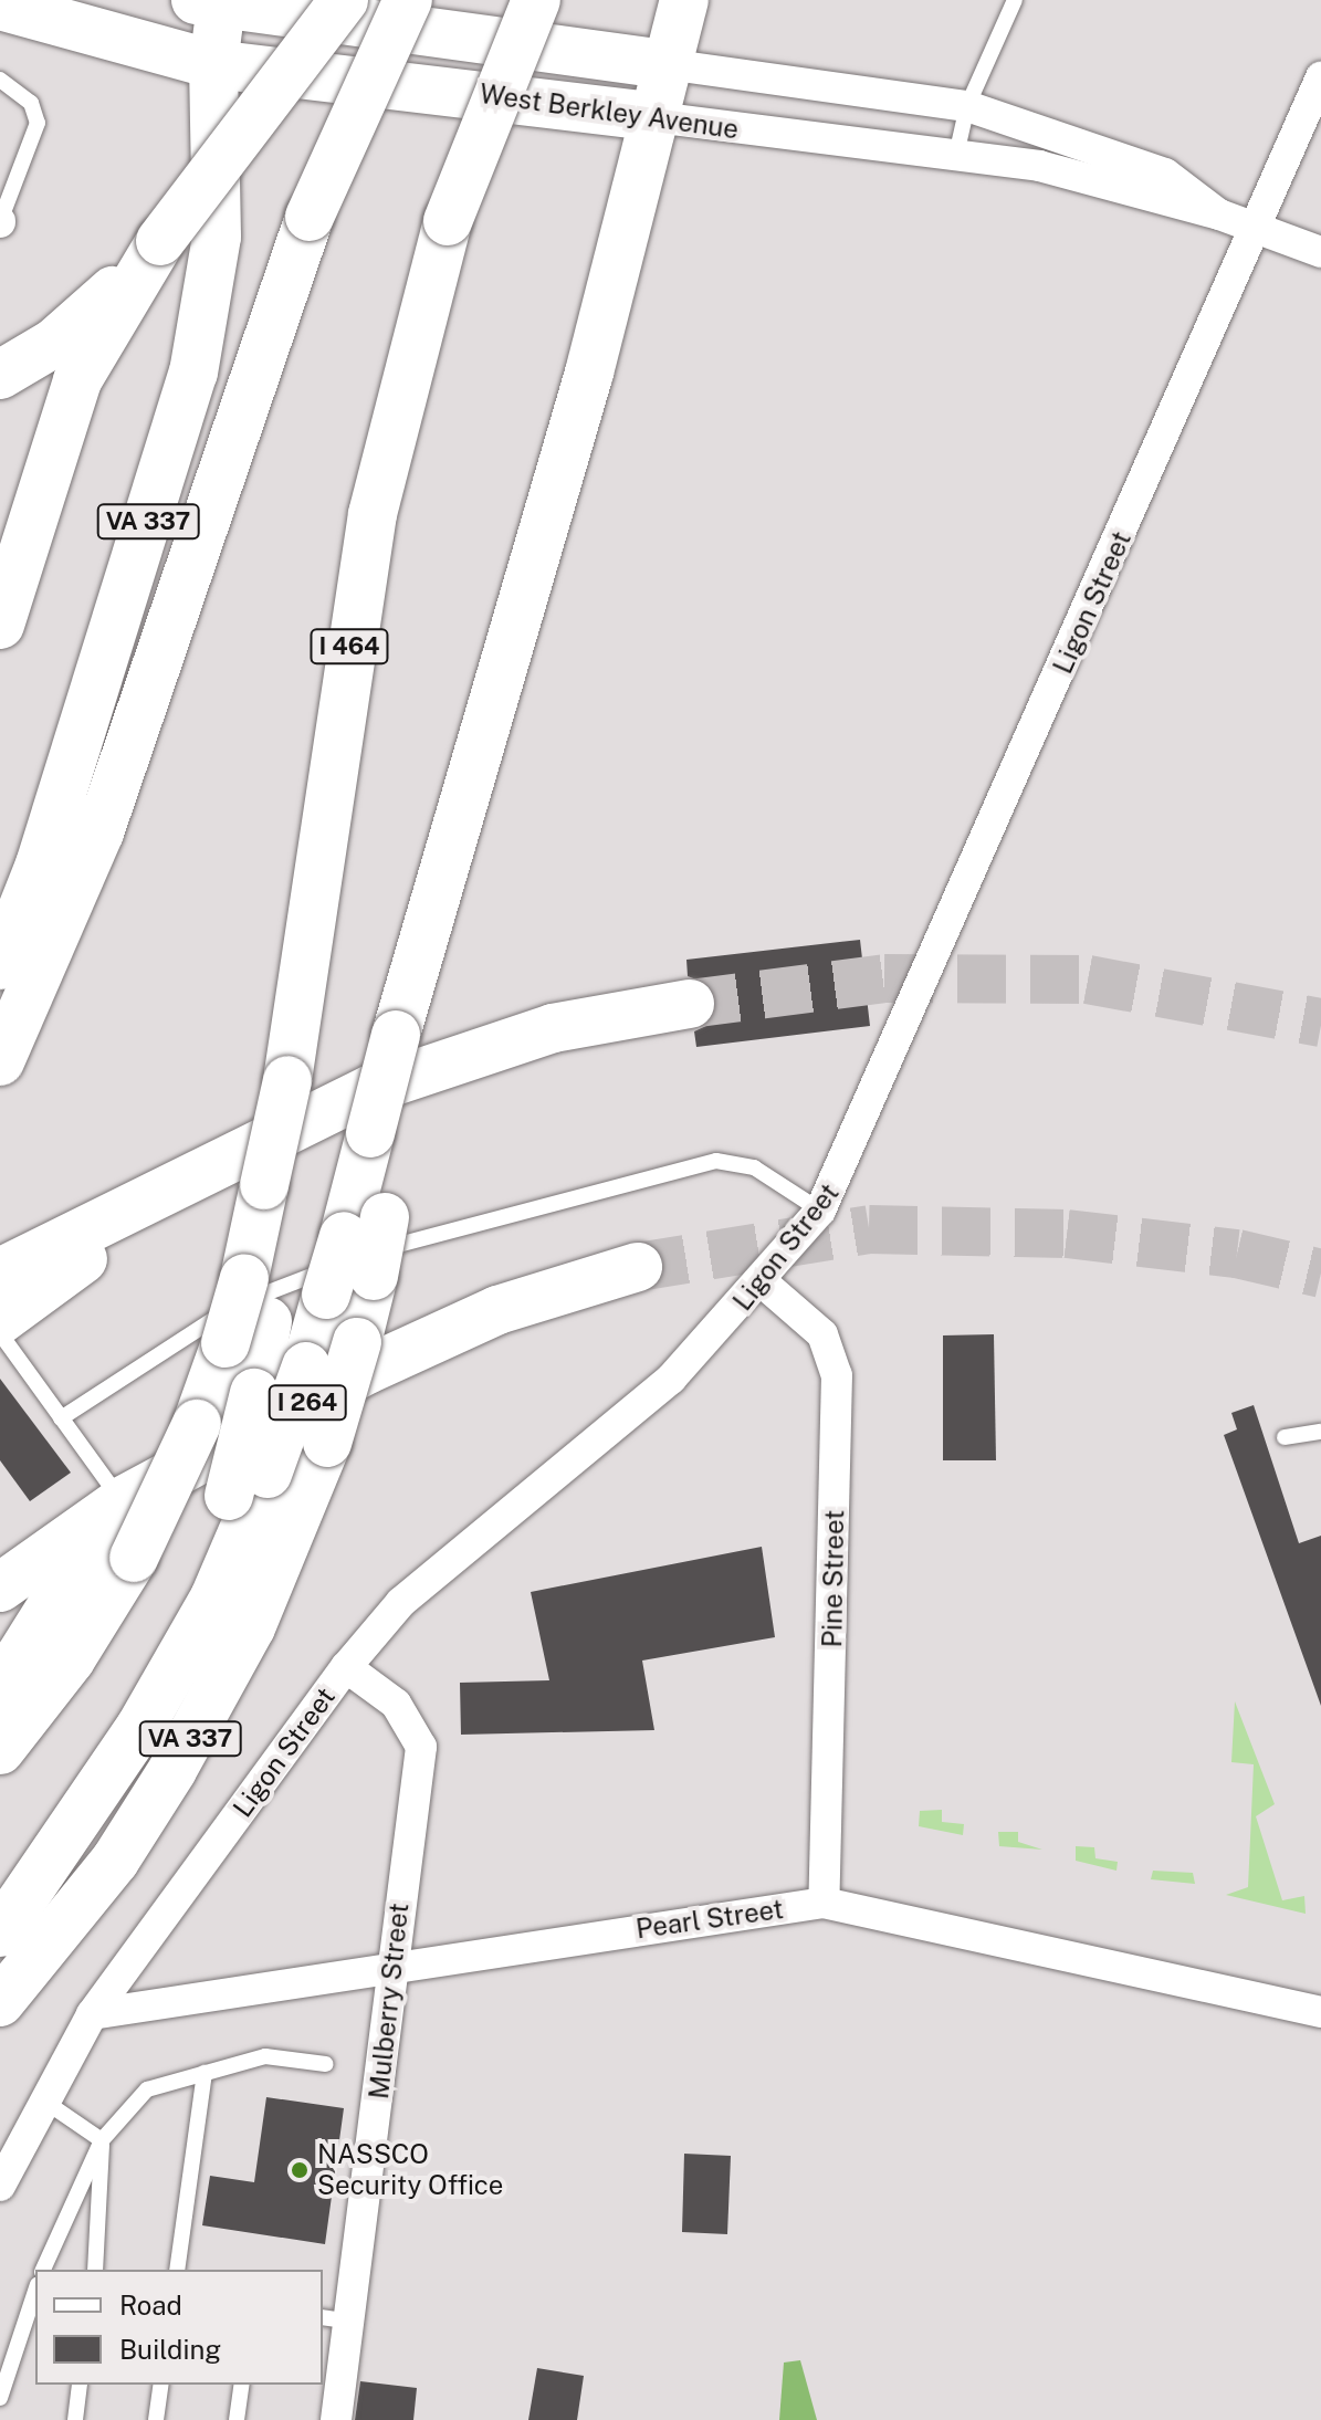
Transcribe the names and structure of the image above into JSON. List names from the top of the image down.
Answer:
{
  "streets": {
    "main road": [
      "West Berkley Avenue",
      "VA 337",
      "I 464",
      "I 264"
    ],
    "street": [
      "Ligon Street",
      "Pine Street",
      "Pearl Street",
      "Mulberry Street"
    ]
  },
  "crossings": [
    ["West Berkley Avenue", "VA 337"],
    ["West Berkley Avenue", "Ligon Street"],
    ["Ligon Street", "Pine Street"],
    ["Ligon Street", "Pearl Street"],
    ["Ligon Street", "Mulberry Street"],
    ["Pine Street", "Pearl Street"],
    ["Pearl Street", "Mulberry Street"]
  ],
  "places": ["NASSCO Security Office"],
  "legend": ["Road", "Building"]
}
